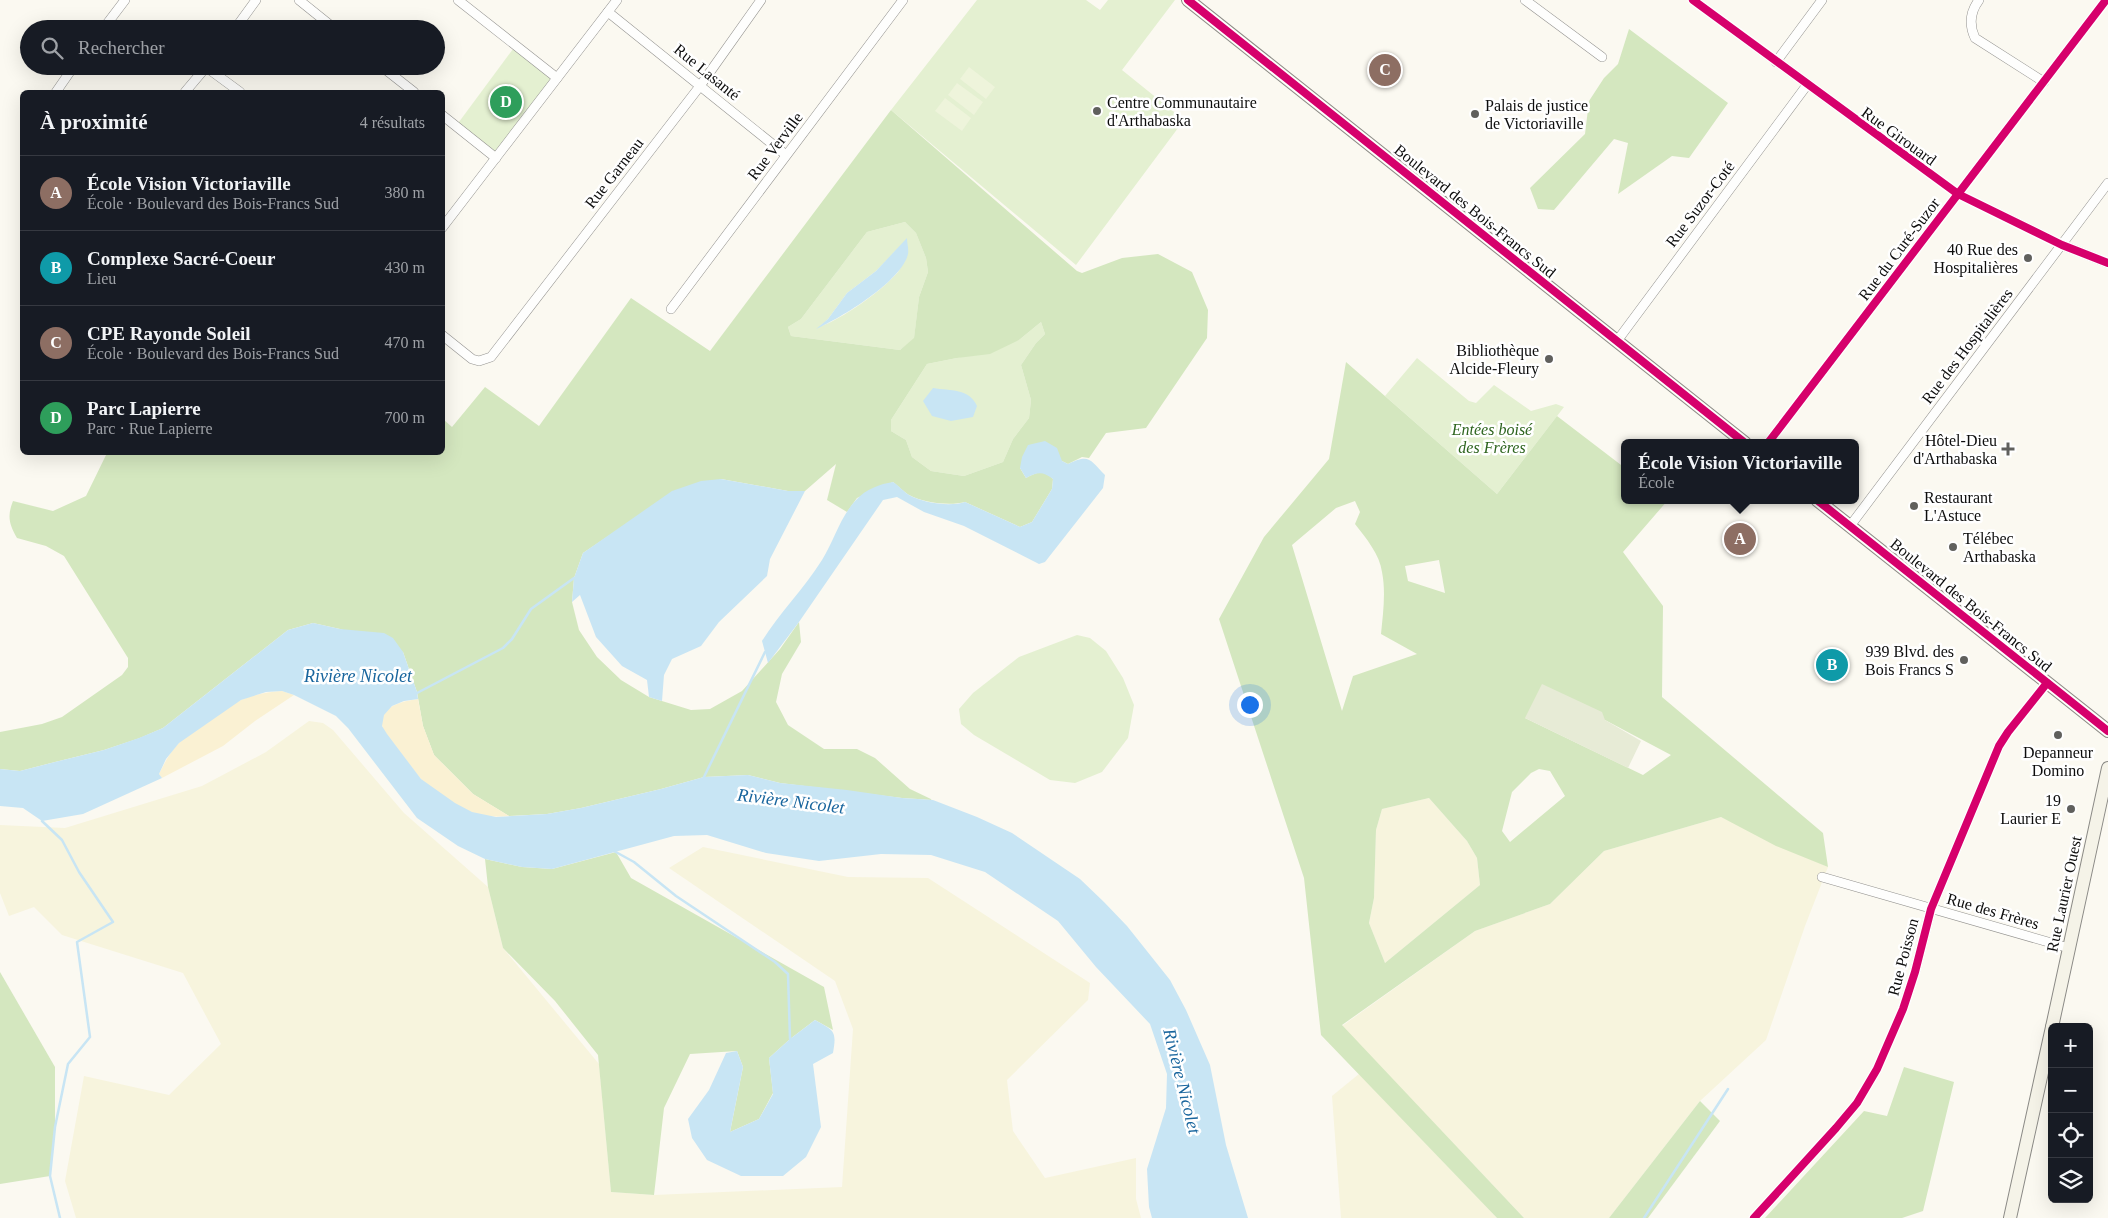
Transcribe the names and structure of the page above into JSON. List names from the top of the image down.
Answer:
{
  "streets": {
    "street": [
      "Rue Lasanté",
      "Rue Girouard",
      "Rue Verville",
      "Rue Garneau",
      "Rue Suzor-Coté",
      "Boulevard des Bois-Francs Sud",
      "Rue du Curé-Suzor",
      "Rue des Hospitalières",
      "Rue Laurier Ouest",
      "Rue des Frères",
      "Rue Poisson"
    ]
  },
  "crossings": [
    ["Rue Lasanté", "Rue Verville"],
    ["Rue Lasanté", "Rue Garneau"],
    ["Rue Girouard", "Rue Suzor-Coté"],
    ["Rue Girouard", "Rue du Curé-Suzor"],
    ["Rue Girouard", "Rue des Hospitalières"],
    ["Rue Suzor-Coté", "Boulevard des Bois-Francs Sud"],
    ["Boulevard des Bois-Francs Sud", "Rue des Hospitalières"],
    ["Boulevard des Bois-Francs Sud", "Rue Poisson"],
    ["Rue Laurier Ouest", "Rue des Frères"],
    ["Rue des Frères", "Rue Poisson"]
  ],
  "water": ["Rivière Nicolet"],
  "parks": ["Entées boisé des Frères"],
  "places": {
    "other": [
      "Centre Communautaire d'Arthabaska",
      "Palais de justice de Victoriaville",
      "40 Rue des Hospitalières",
      "Bibliothèque Alcide-Fleury",
      "Restaurant L'Astuce",
      "Télébec Arthabaska",
      "939 Blvd. des Bois Francs S",
      "Depanneur Domino",
      "19 Laurier E"
    ],
    "health": ["Hôtel-Dieu d'Arthabaska"]
  },
  "page": {
    "search": "Rechercher",
    "pins": [
      "C",
      "D",
      "A",
      "B"
    ],
    "heading": ["À proximité", "4 résultats"],
    "list": [
      {
        "mark": "A",
        "name": "École Vision Victoriaville",
        "note": "École · Boulevard des Bois-Francs Sud",
        "value": "380 m"
      },
      {
        "mark": "B",
        "name": "Complexe Sacré-Coeur",
        "note": "Lieu",
        "value": "430 m"
      },
      {
        "mark": "C",
        "name": "CPE Rayonde Soleil",
        "note": "École · Boulevard des Bois-Francs Sud",
        "value": "470 m"
      },
      {
        "mark": "D",
        "name": "Parc Lapierre",
        "note": "Parc · Rue Lapierre",
        "value": "700 m"
      }
    ],
    "popup": ["École Vision Victoriaville", "École"],
    "map_buttons": ["+", "−"]
  }
}
